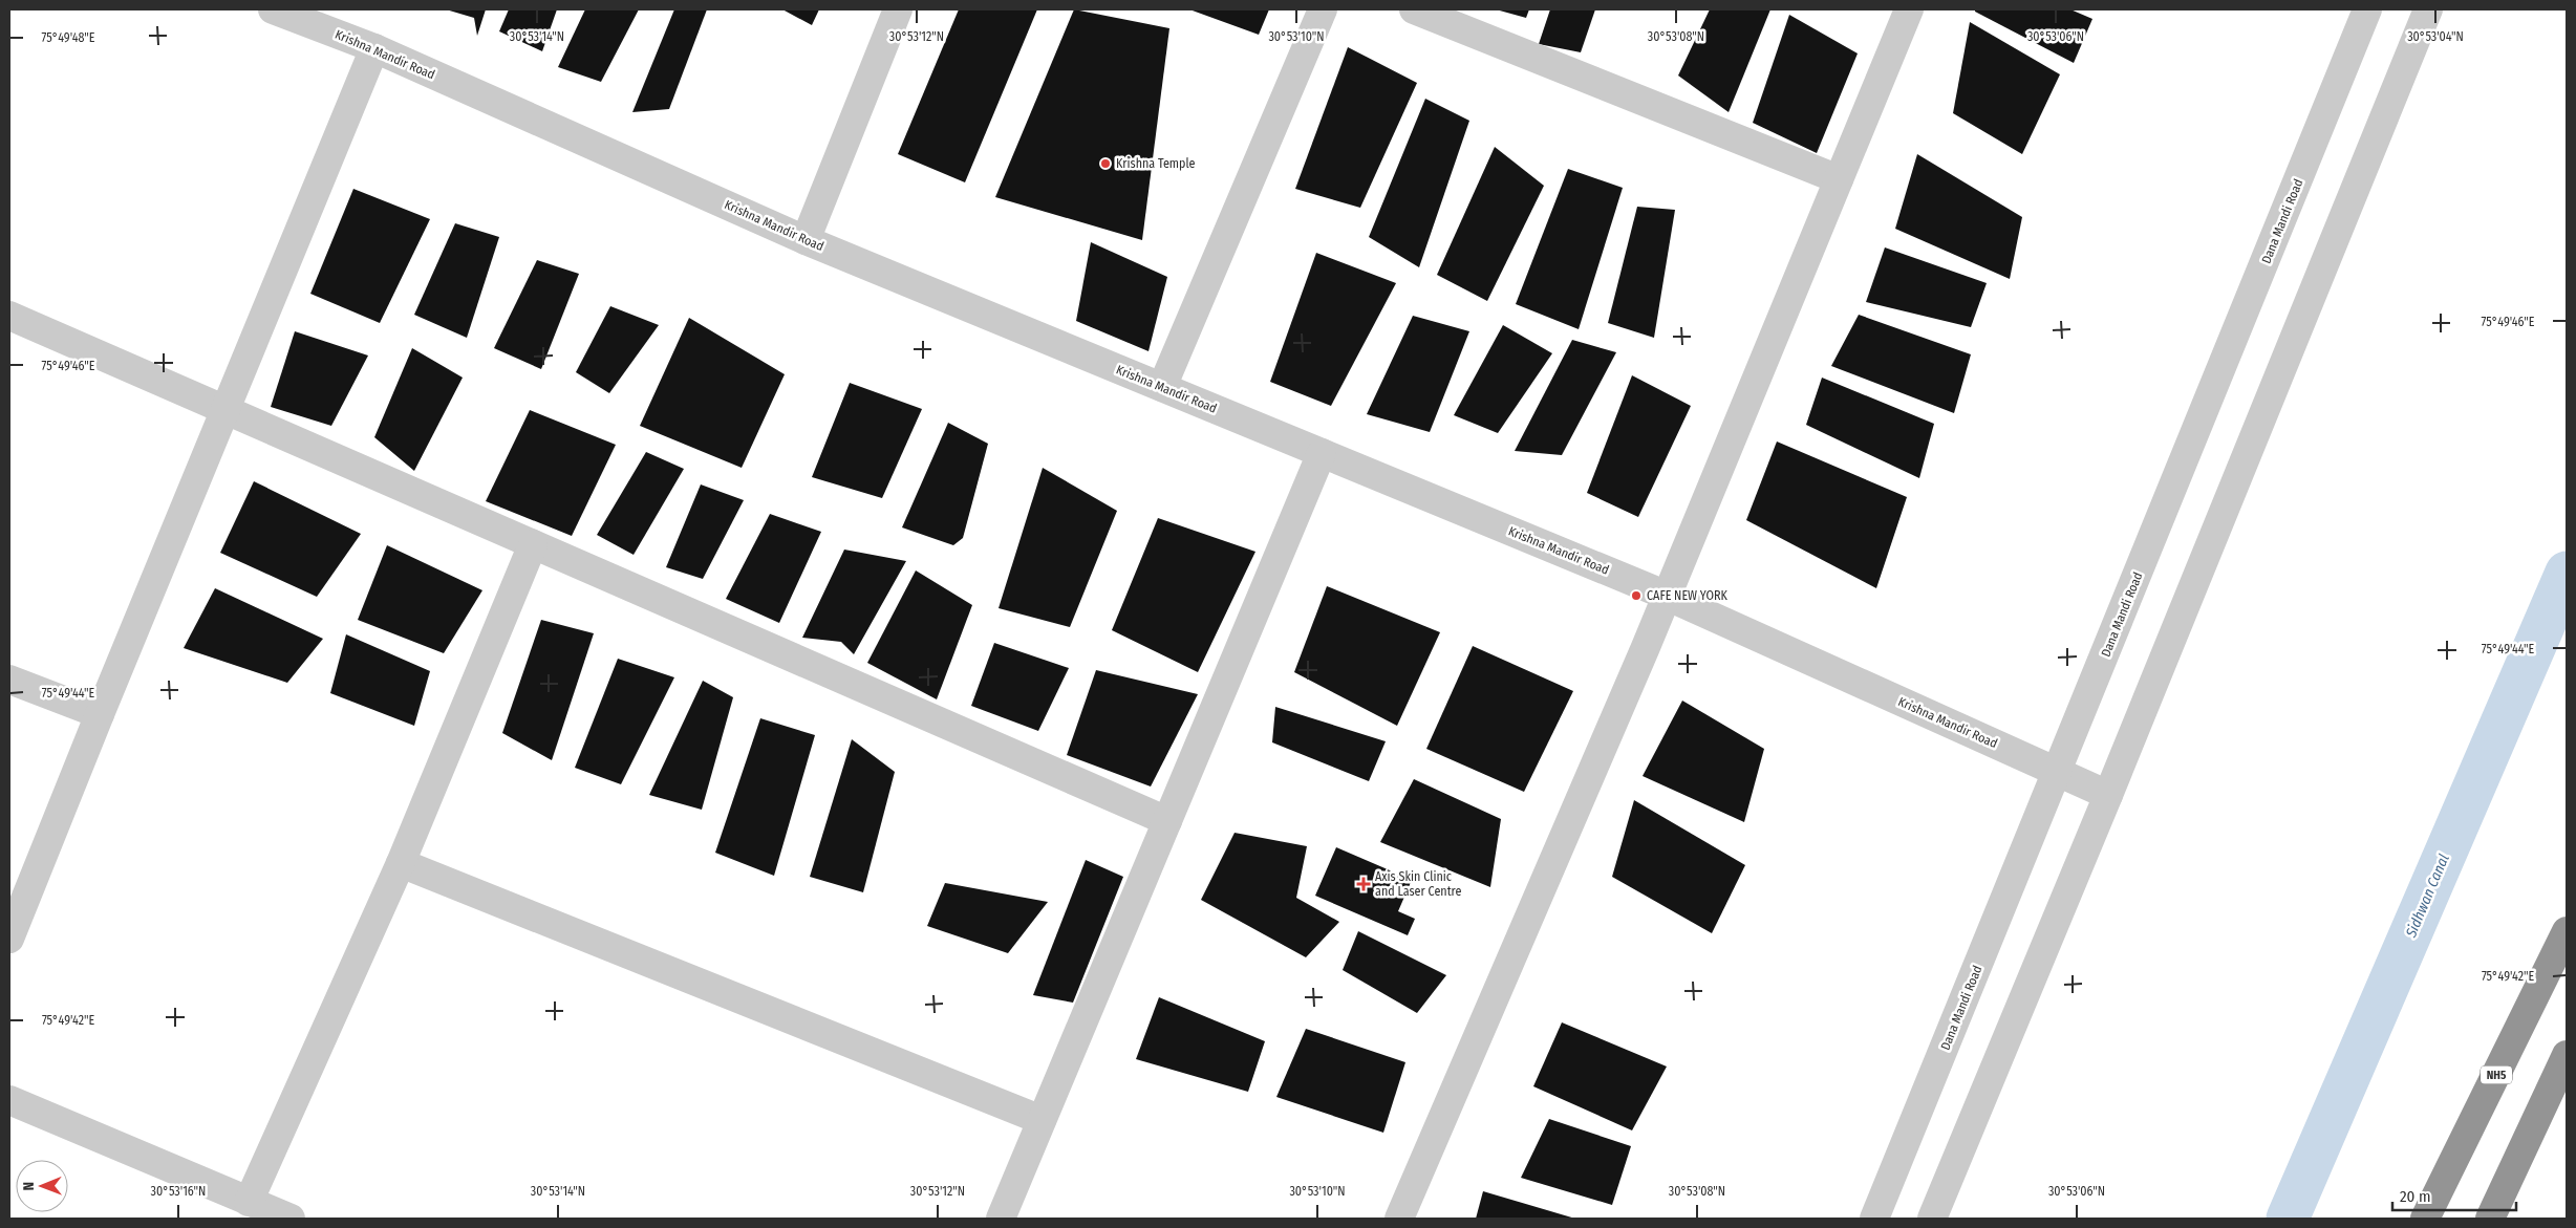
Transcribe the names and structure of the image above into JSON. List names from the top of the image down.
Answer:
{
  "streets": {
    "highway": ["NH5"],
    "street": ["Krishna Mandir Road", "Dana Mandi Road"]
  },
  "crossings": [
    ["Krishna Mandir Road", "Dana Mandi Road"]
  ],
  "water": ["Sidhwan Canal"],
  "places": {
    "other": ["Krishna Temple", "CAFE NEW YORK"],
    "health": ["Axis Skin Clinic and Laser Centre"]
  },
  "scale_bar": "20 m",
  "north": "left",
  "coordinates": [
    "30°53'14\"N",
    "30°53'12\"N",
    "30°53'10\"N",
    "30°53'08\"N",
    "30°53'06\"N",
    "30°53'04\"N",
    "75°49'48\"E",
    "75°49'46\"E",
    "75°49'44\"E",
    "75°49'42\"E",
    "30°53'16\"N"
  ]
}
